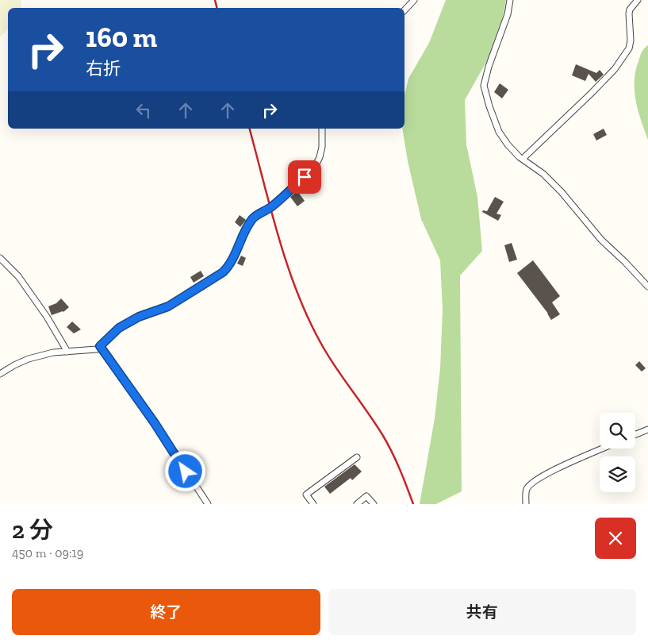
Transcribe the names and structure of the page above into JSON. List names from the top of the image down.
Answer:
{
  "page": {
    "turn": ["160 m", "右折"],
    "heading": ["2 分", "450 m · 09:19"],
    "buttons": ["終了", "共有"]
  }
}
